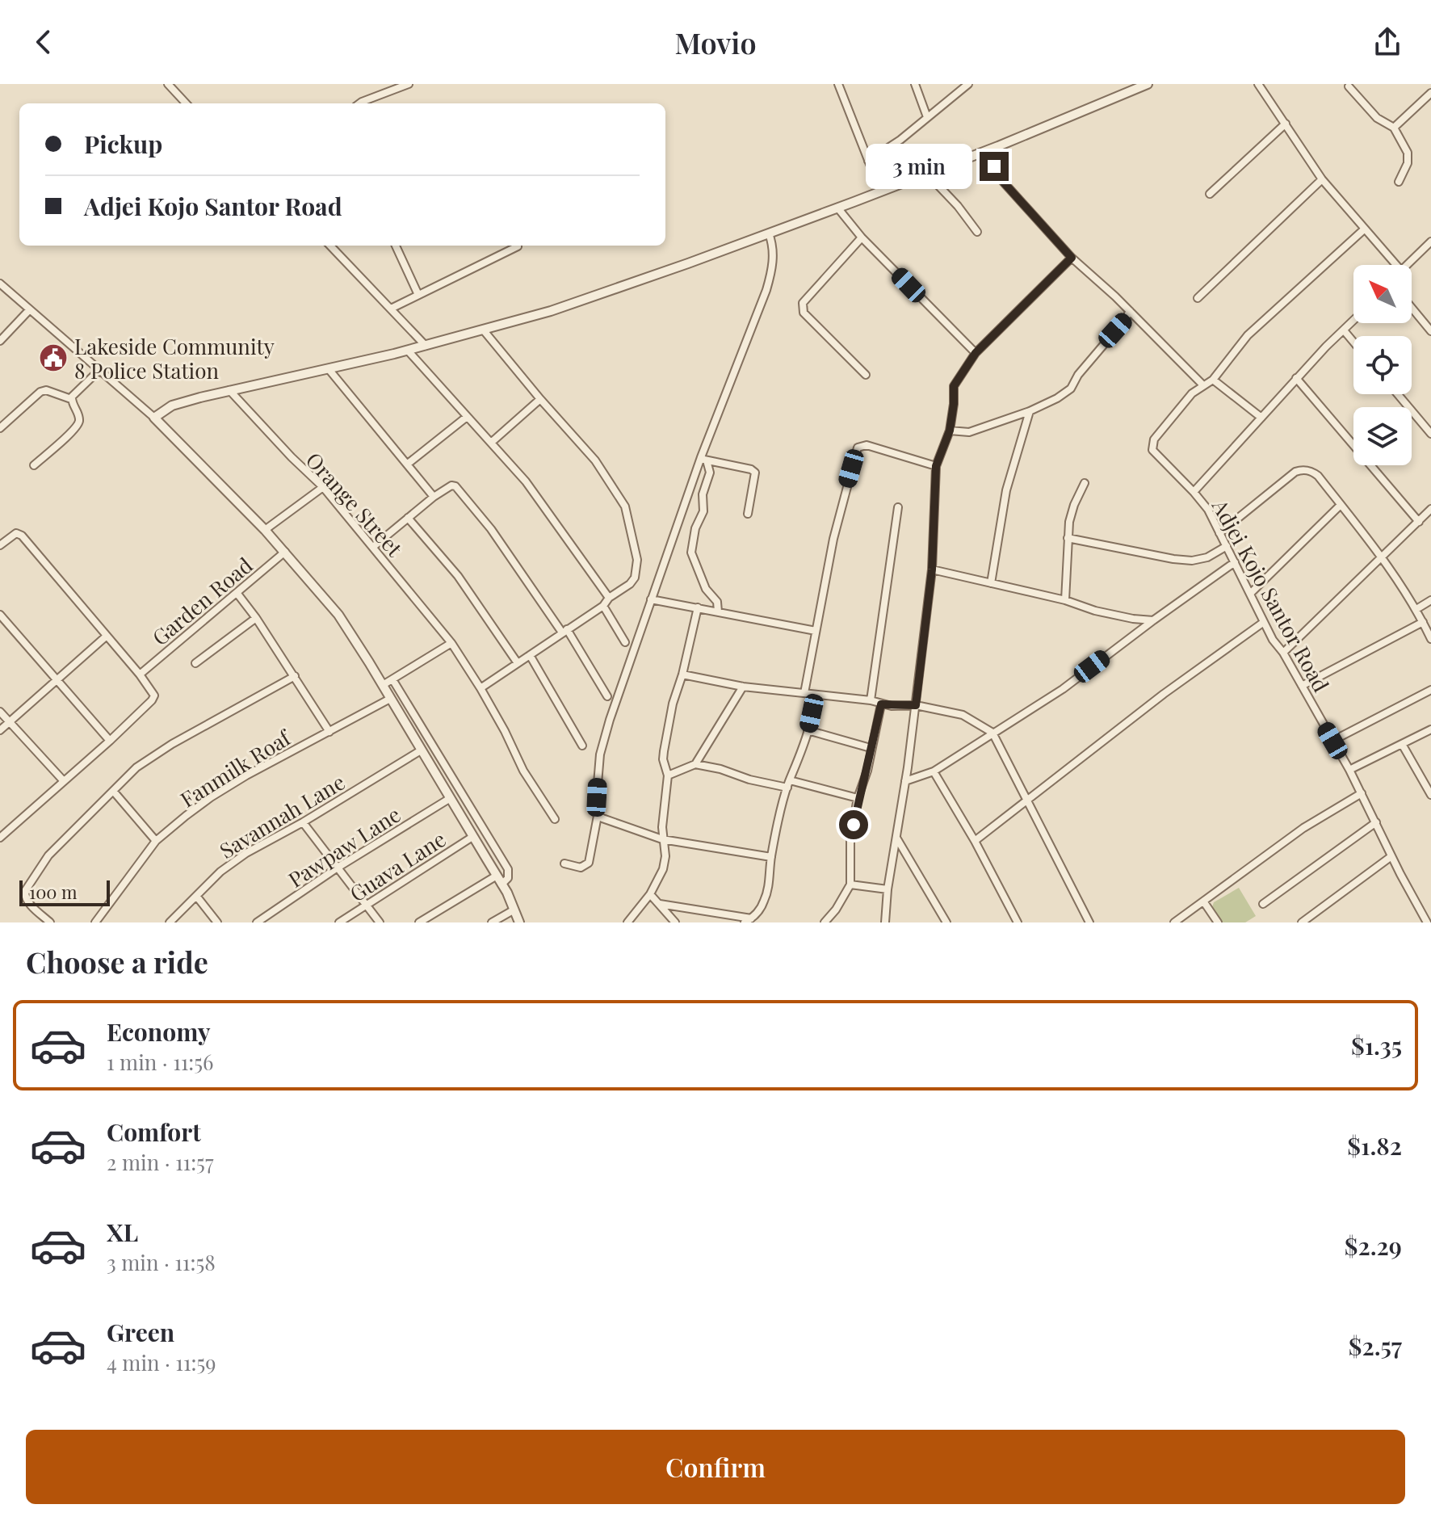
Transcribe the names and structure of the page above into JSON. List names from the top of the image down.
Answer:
{
  "streets": {
    "street": [
      "Orange Street",
      "Adjei Kojo Santor Road",
      "Garden Road",
      "Fanmilk Roaf",
      "Savannah Lane",
      "Pawpaw Lane",
      "Guava Lane"
    ]
  },
  "places": {
    "public building": ["Lakeside Community 8 Police Station"]
  },
  "scale_bar": "100 m",
  "north": "top left",
  "page": {
    "header": "Movio",
    "banner": ["Pickup", "Adjei Kojo Santor Road"],
    "bubble": "3 min",
    "scale": "100 m",
    "heading": "Choose a ride",
    "list": [
      {
        "name": "Economy",
        "note": "1 min · 11:56",
        "value": "$1.35"
      },
      {
        "name": "Comfort",
        "note": "2 min · 11:57",
        "value": "$1.82"
      },
      {
        "name": "XL",
        "note": "3 min · 11:58",
        "value": "$2.29"
      },
      {
        "name": "Green",
        "note": "4 min · 11:59",
        "value": "$2.57"
      }
    ],
    "buttons": "Confirm"
  }
}
